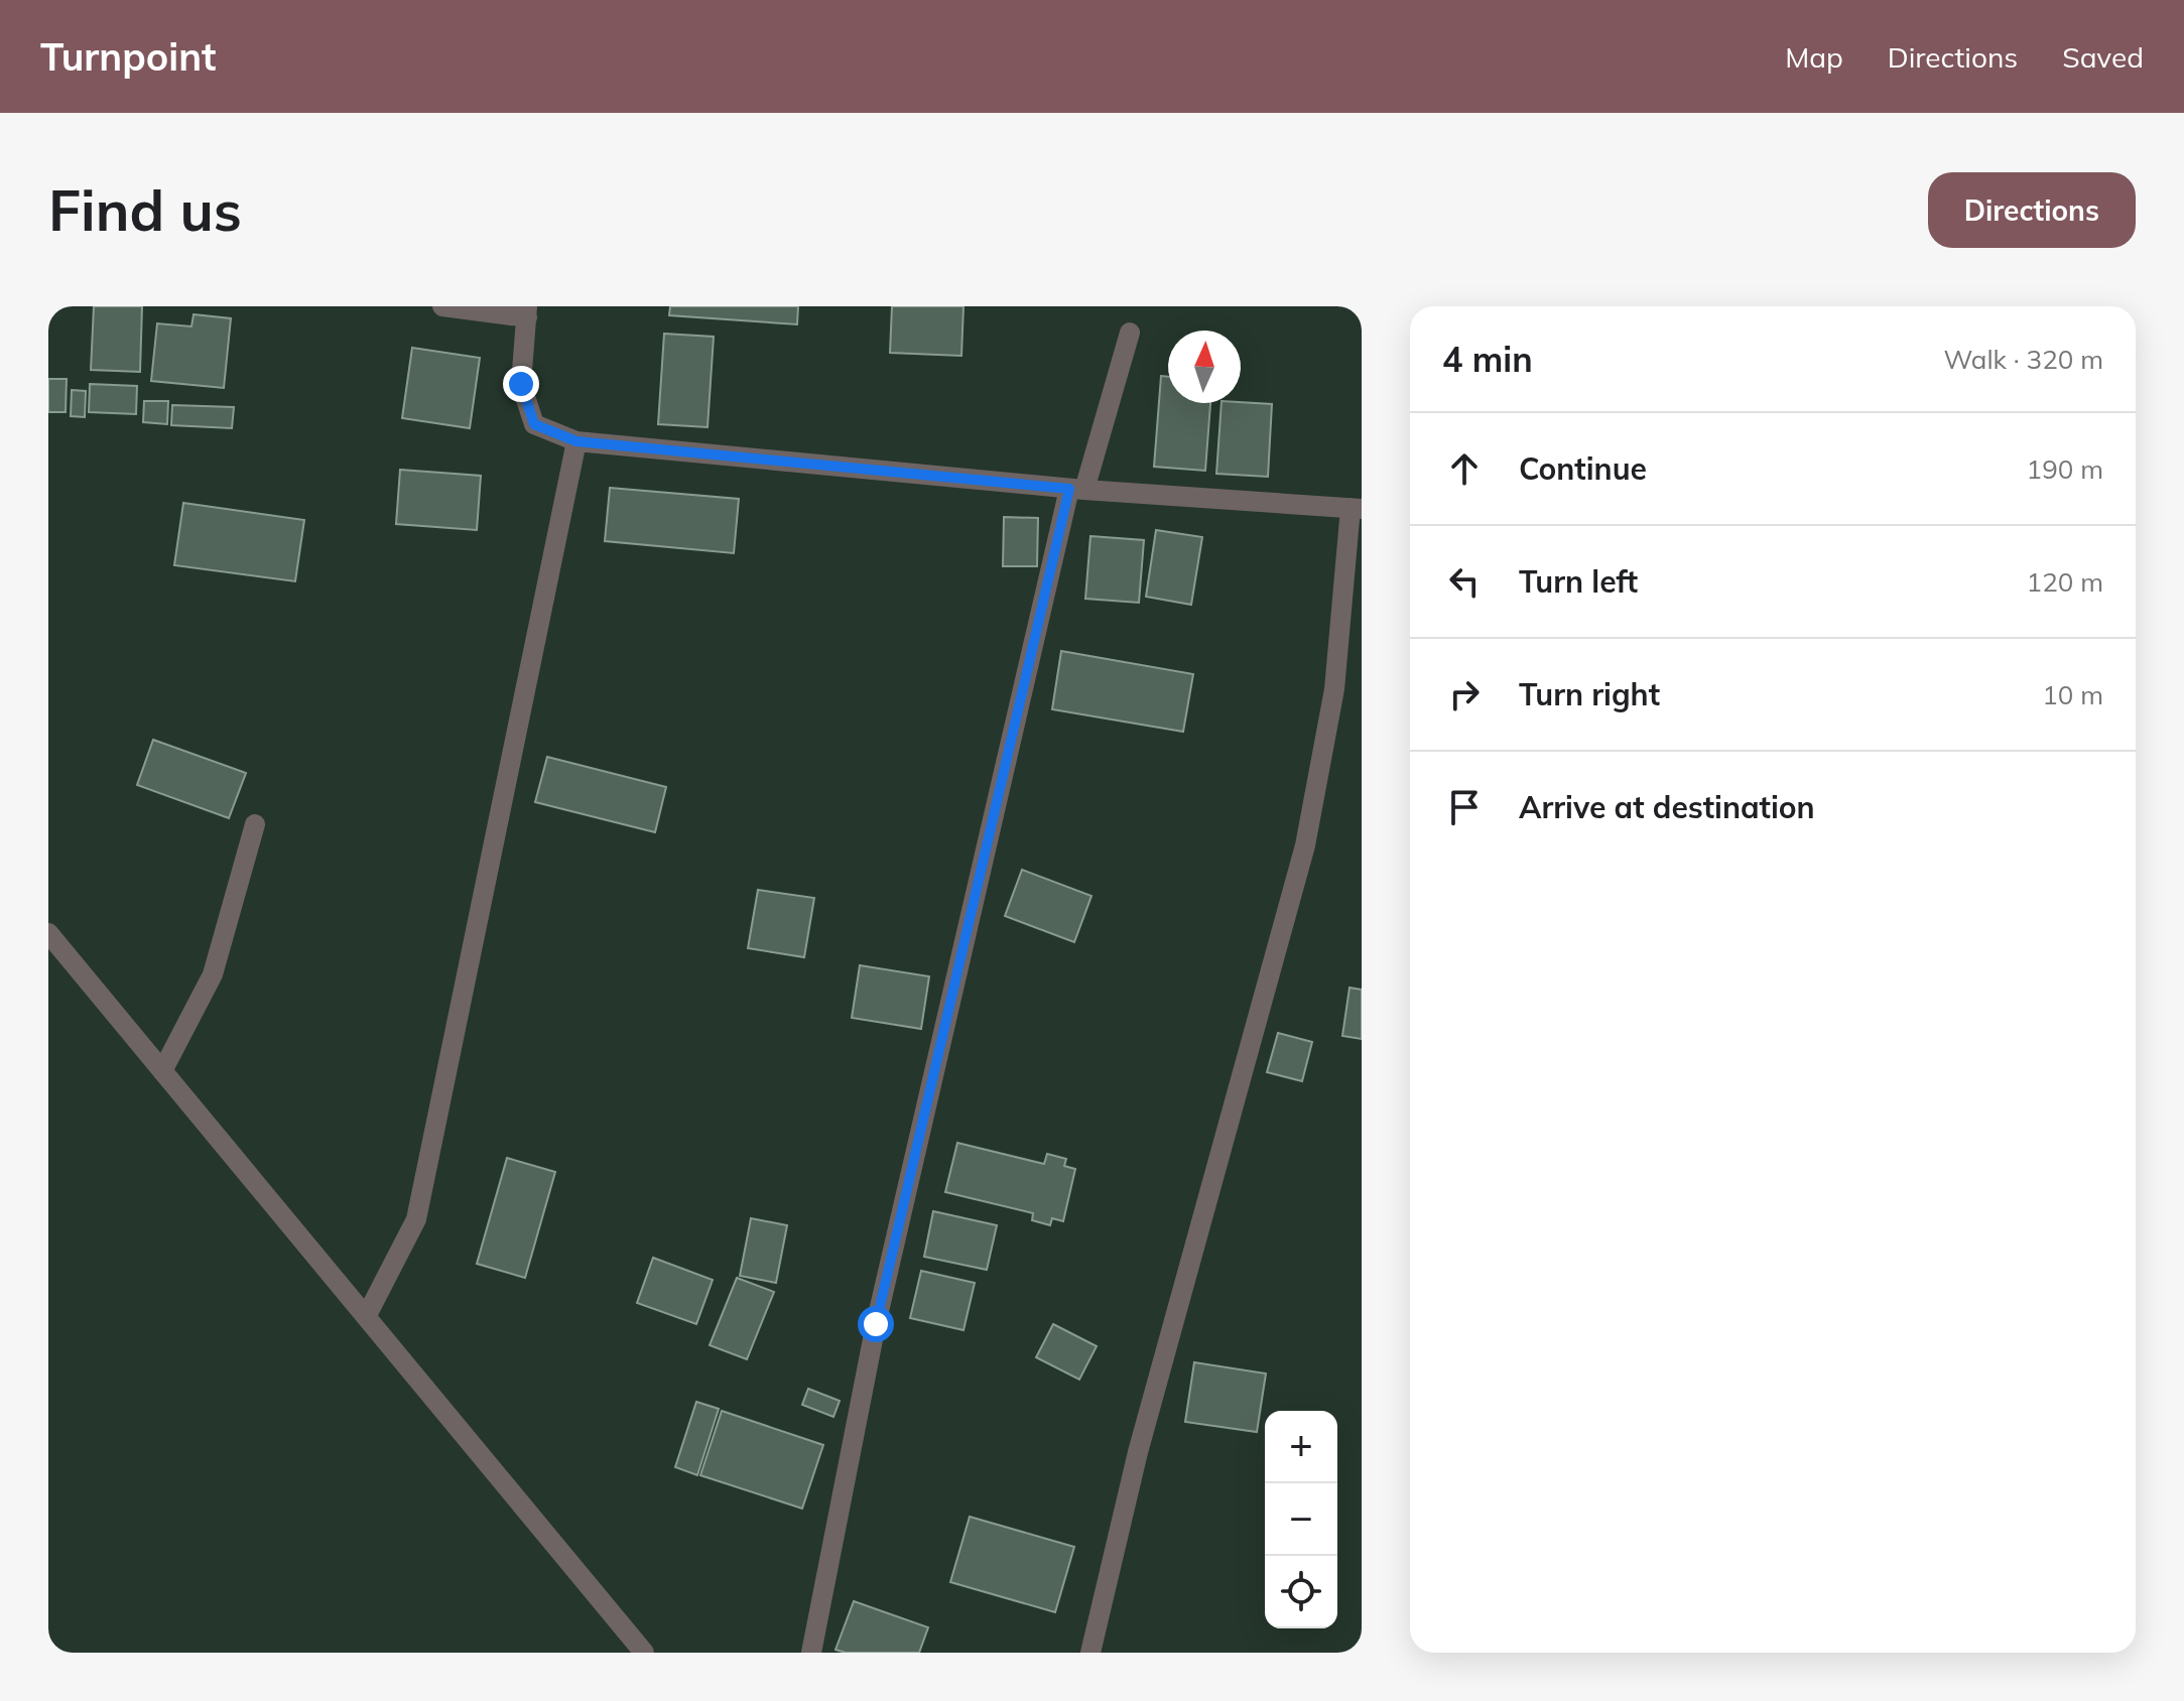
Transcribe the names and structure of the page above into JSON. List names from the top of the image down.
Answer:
{
  "north": "top",
  "page": {
    "header": "Turnpoint",
    "nav": ["Map", "Directions", "Saved"],
    "buttons": "Directions",
    "title": "Find us",
    "heading": ["4 min", "Walk · 320 m"],
    "list": [
      ["Continue", "190 m"],
      ["Turn left", "120 m"],
      ["Turn right", "10 m"],
      "Arrive at destination"
    ],
    "map_buttons": ["+", "−"]
  }
}
